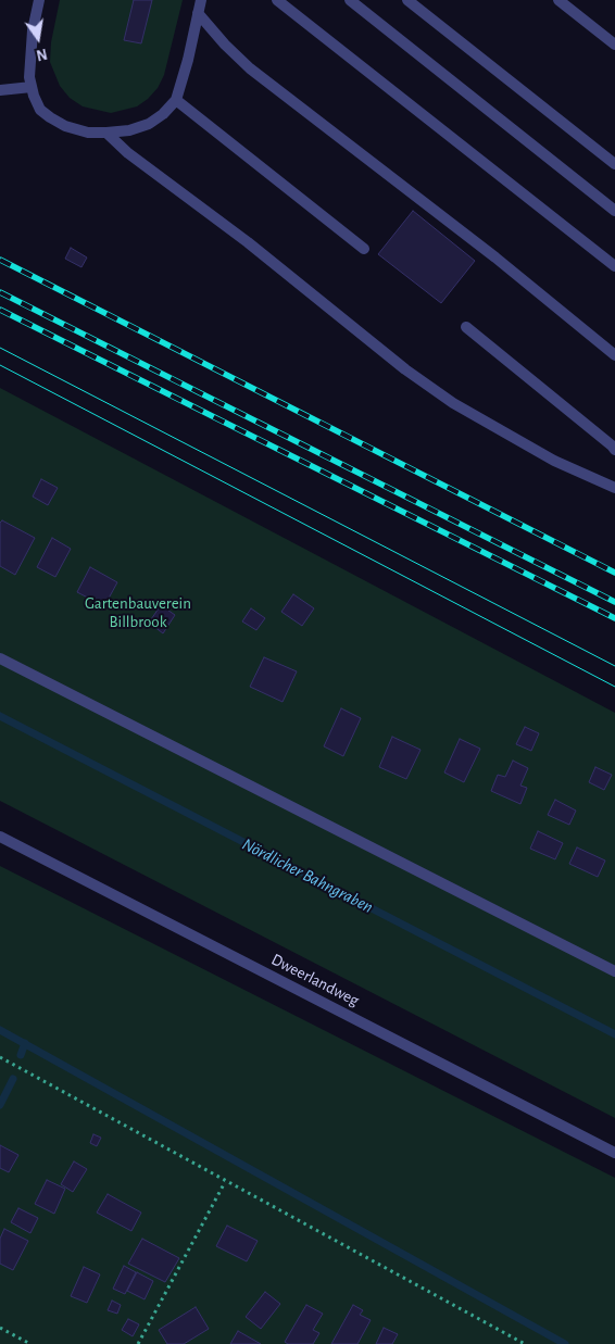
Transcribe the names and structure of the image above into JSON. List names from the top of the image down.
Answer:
{
  "streets": {
    "street": ["Dweerlandweg"]
  },
  "water": ["Nördlicher Bahngraben"],
  "parks": ["Gartenbauverein Billbrook"],
  "north": "bottom"
}
